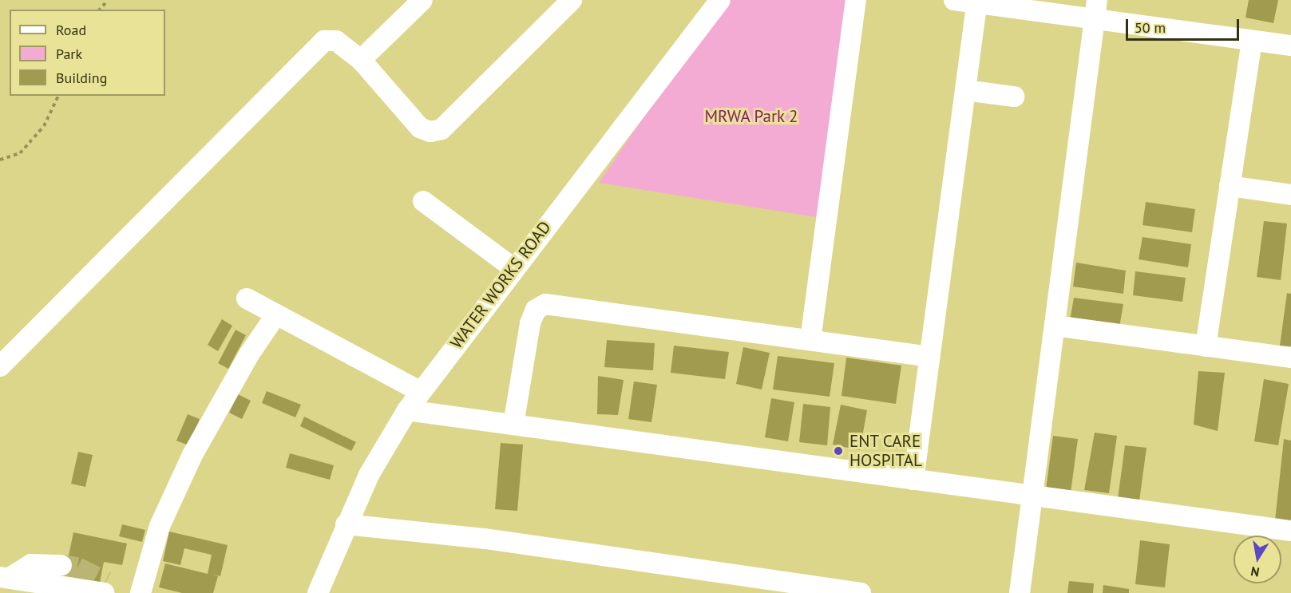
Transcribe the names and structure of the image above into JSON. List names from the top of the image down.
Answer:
{
  "streets": {
    "street": ["WATER WORKS ROAD"]
  },
  "parks": ["MRWA Park 2"],
  "places": ["ENT CARE HOSPITAL"],
  "legend": ["Road", "Park", "Building"],
  "scale_bar": "50 m",
  "north": "bottom"
}
